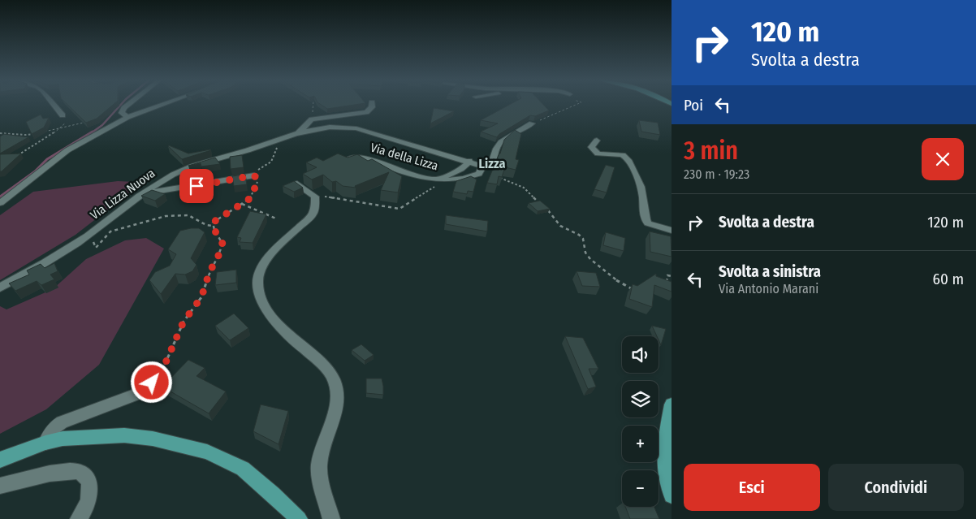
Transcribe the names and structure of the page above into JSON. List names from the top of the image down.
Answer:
{
  "streets": {
    "street": ["Via della Lizza", "Via Lizza Nuova"]
  },
  "crossings": [
    ["Via della Lizza", "Via Lizza Nuova"]
  ],
  "districts": ["Lizza"],
  "page": {
    "turn": ["120 m", "Svolta a destra"],
    "then": "Poi",
    "heading": ["3 min", "230 m · 19:23"],
    "list": [
      {
        "name": "Svolta a destra",
        "value": "120 m"
      },
      {
        "name": "Svolta a sinistra",
        "note": "Via Antonio Marani",
        "value": "60 m"
      }
    ],
    "map_buttons": ["+", "−"],
    "buttons": ["Esci", "Condividi"]
  }
}
